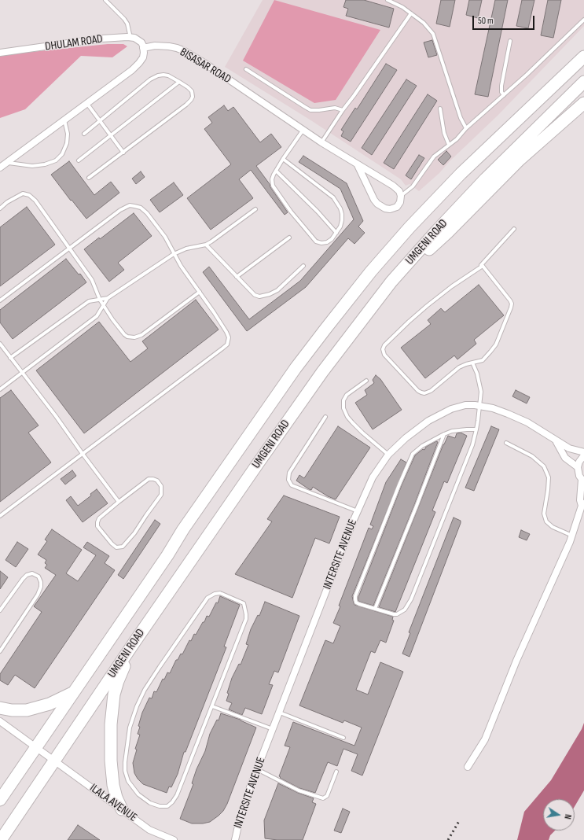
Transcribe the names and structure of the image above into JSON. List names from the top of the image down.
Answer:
{
  "streets": {
    "highway": ["UMGENI ROAD"],
    "street": [
      "DHULAM ROAD",
      "BISASAR ROAD",
      "INTERSITE AVENUE",
      "ILALA AVENUE"
    ]
  },
  "crossings": [
    ["UMGENI ROAD", "ILALA AVENUE"]
  ],
  "scale_bar": "50 m",
  "north": "right"
}
